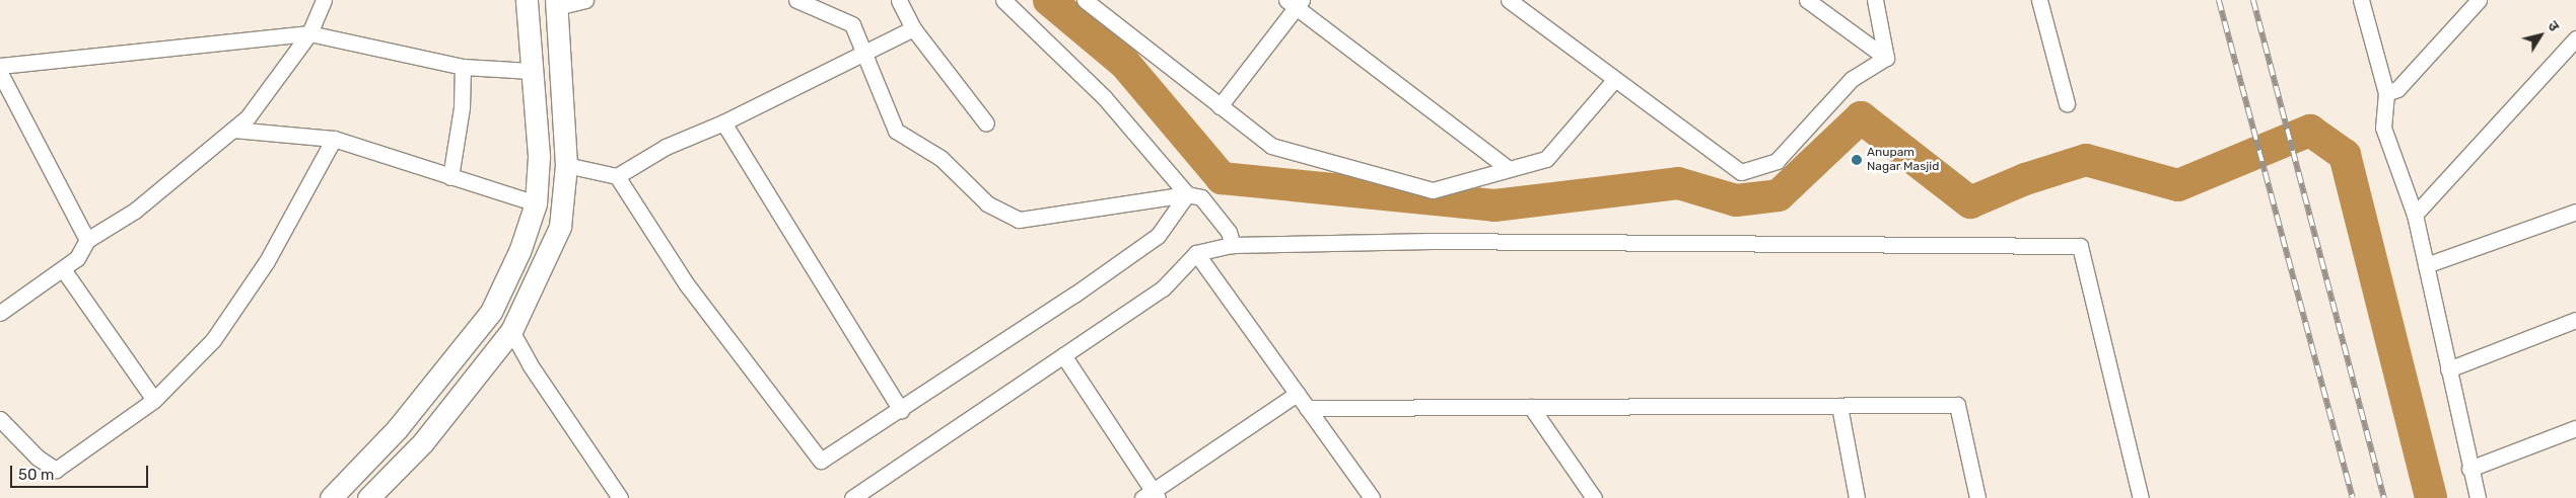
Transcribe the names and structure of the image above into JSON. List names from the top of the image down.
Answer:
{
  "places": ["Anupam Nagar Masjid"],
  "scale_bar": "50 m",
  "north": "top right"
}
